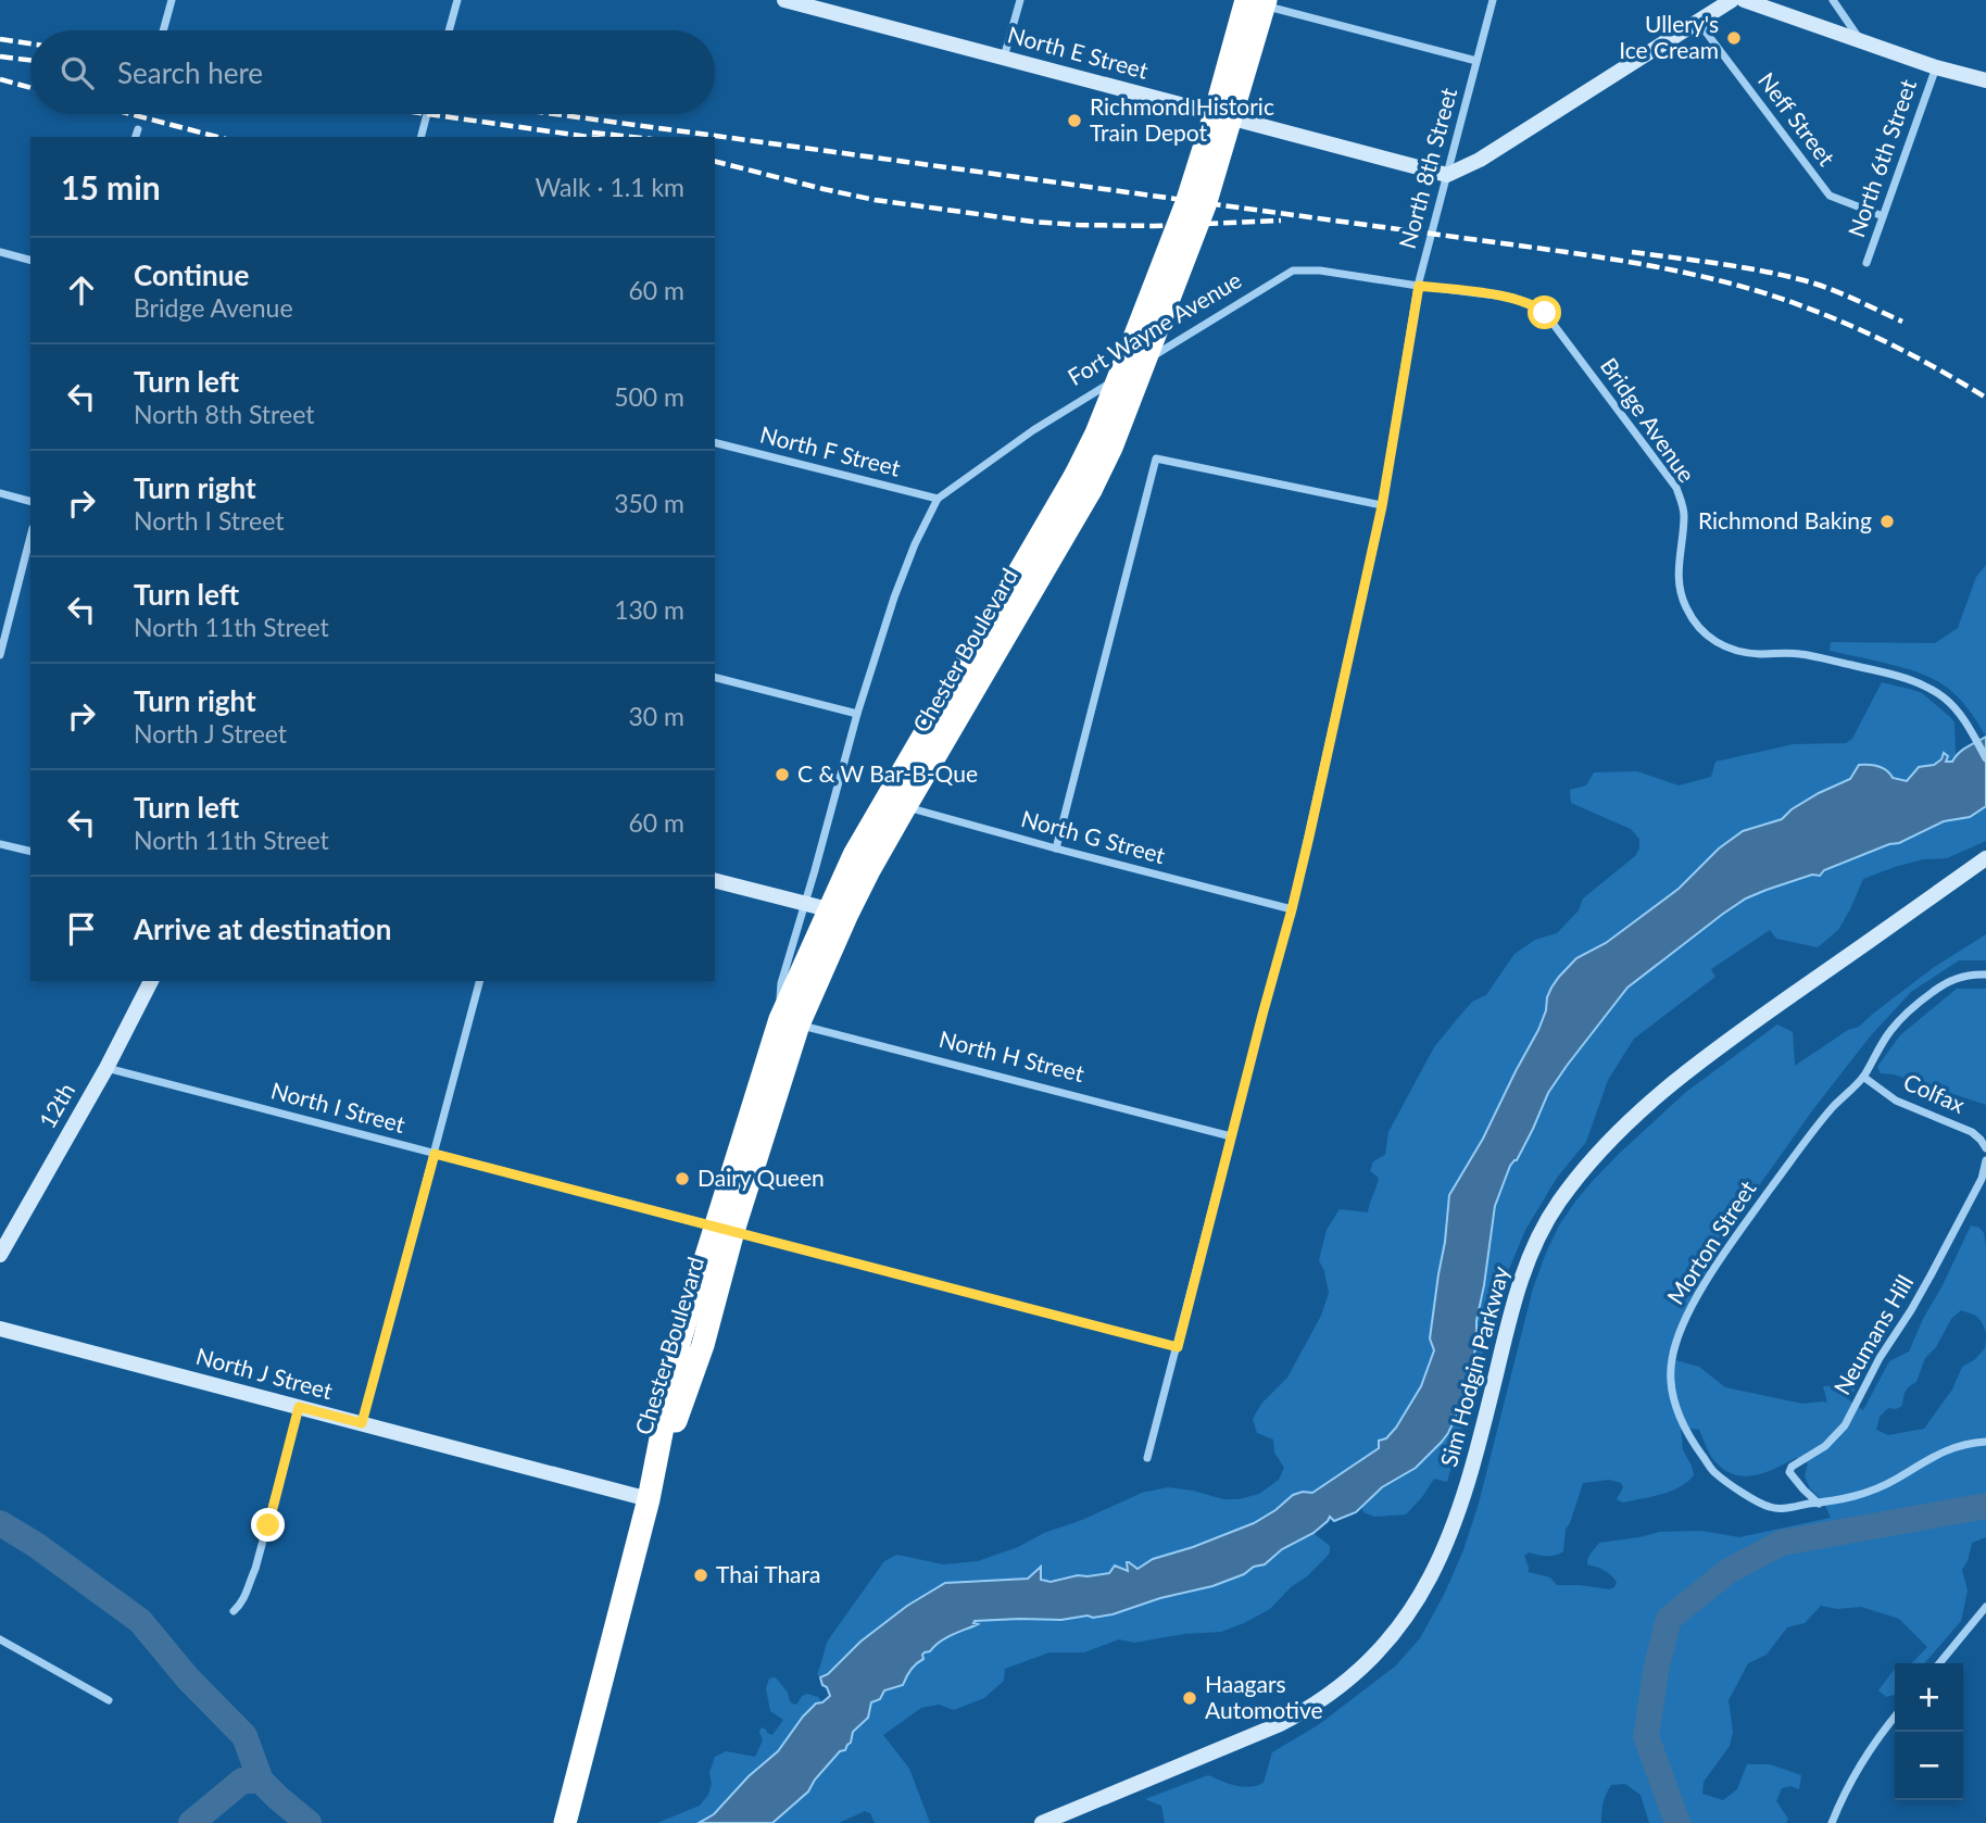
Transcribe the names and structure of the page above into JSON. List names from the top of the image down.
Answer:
{
  "streets": {
    "highway": ["Chester Boulevard"],
    "street": [
      "North E Street",
      "Neff Street",
      "North 6th Street",
      "North 8th Street",
      "Fort Wayne Avenue",
      "Bridge Avenue",
      "North F Street",
      "North G Street",
      "North H Street",
      "Colfax",
      "12th",
      "North I Street",
      "Morton Street",
      "Neumans Hill",
      "Sim Hodgin Parkway",
      "North J Street"
    ]
  },
  "crossings": [
    ["North E Street", "North 8th Street"],
    ["North E Street", "Chester Boulevard"],
    ["Neff Street", "North 6th Street"],
    ["North 8th Street", "Fort Wayne Avenue"],
    ["North 8th Street", "Bridge Avenue"],
    ["North 8th Street", "North G Street"],
    ["North 8th Street", "North H Street"],
    ["North 8th Street", "North I Street"],
    ["Fort Wayne Avenue", "Bridge Avenue"],
    ["Fort Wayne Avenue", "North F Street"],
    ["Fort Wayne Avenue", "Chester Boulevard"],
    ["North F Street", "Chester Boulevard"],
    ["Chester Boulevard", "North G Street"],
    ["Chester Boulevard", "North H Street"],
    ["Chester Boulevard", "North I Street"],
    ["Chester Boulevard", "North J Street"],
    ["Colfax", "Morton Street"],
    ["12th", "North I Street"],
    ["Morton Street", "Neumans Hill"]
  ],
  "places": [
    "Ullery's Ice Cream",
    "Richmond Historic Train Depot",
    "Richmond Baking",
    "C & W Bar-B-Que",
    "Dairy Queen",
    "Thai Thara",
    "Haagars Automotive"
  ],
  "page": {
    "search": "Search here",
    "heading": ["15 min", "Walk · 1.1 km"],
    "list": [
      ["Continue", "Bridge Avenue", "60 m"],
      ["Turn left", "North 8th Street", "500 m"],
      ["Turn right", "North I Street", "350 m"],
      ["Turn left", "North 11th Street", "130 m"],
      ["Turn right", "North J Street", "30 m"],
      ["Turn left", "North 11th Street", "60 m"],
      "Arrive at destination"
    ],
    "map_buttons": ["+", "−"]
  }
}
